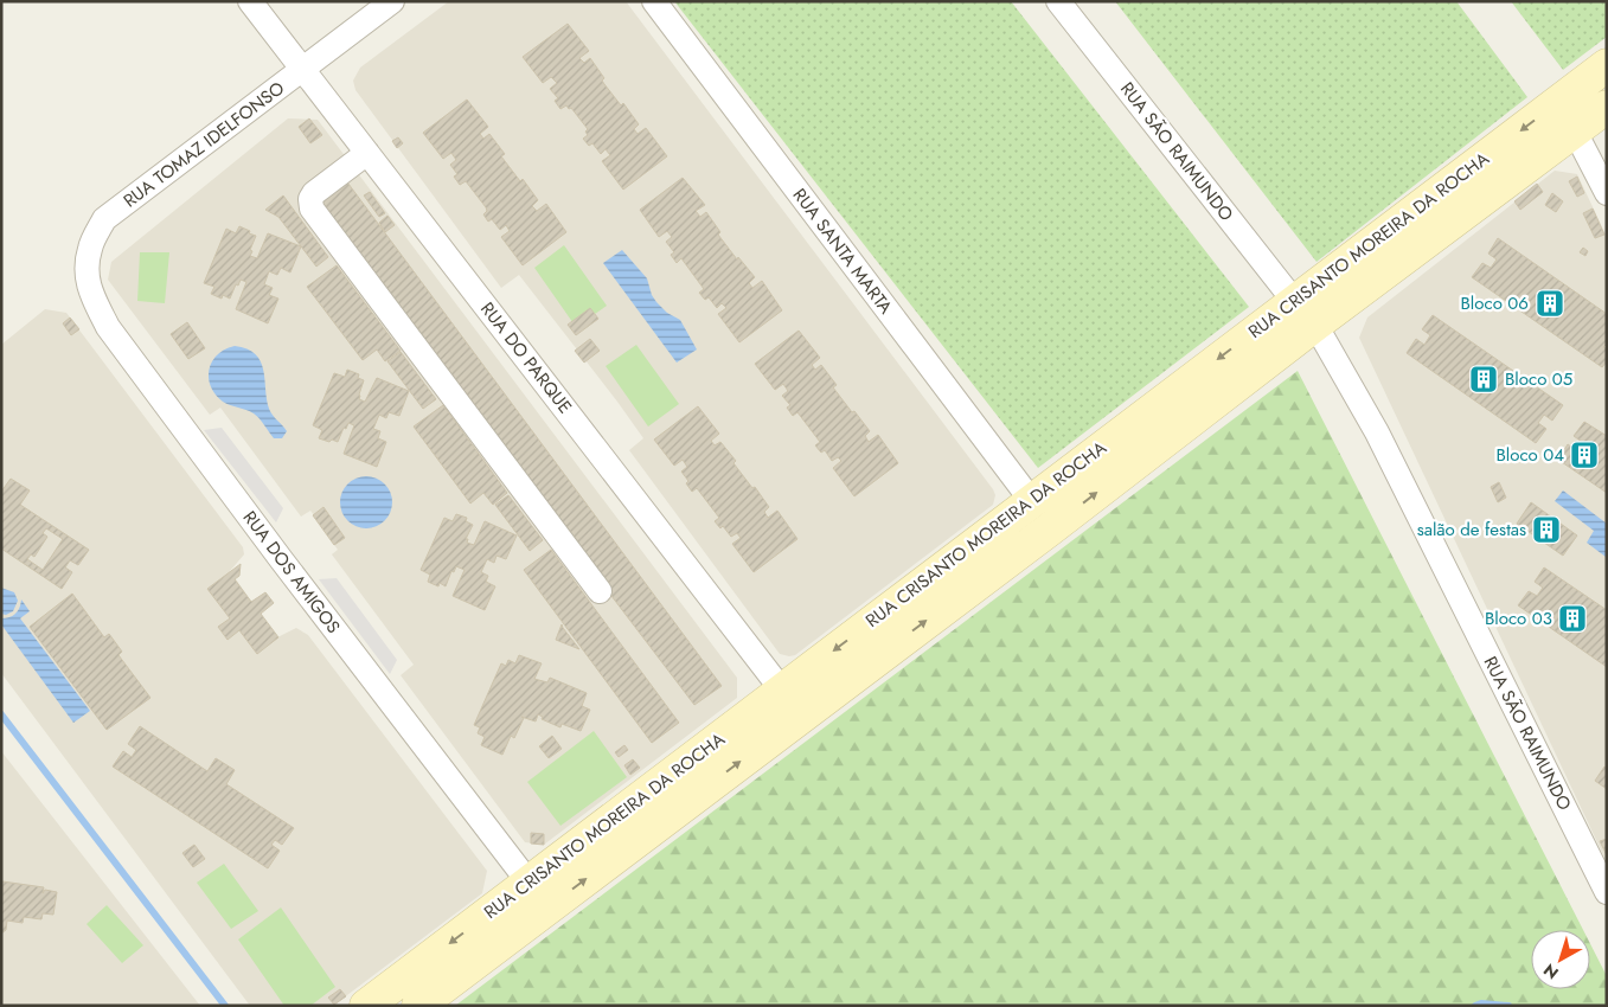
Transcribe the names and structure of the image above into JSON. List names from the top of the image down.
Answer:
{
  "streets": {
    "main road": ["RUA CRISANTO MOREIRA DA ROCHA"],
    "street": [
      "RUA TOMAZ IDELFONSO",
      "RUA SÃO RAIMUNDO",
      "RUA SANTA MARTA",
      "RUA DO PARQUE",
      "RUA DOS AMIGOS"
    ]
  },
  "crossings": [
    ["RUA TOMAZ IDELFONSO", "RUA DO PARQUE"],
    ["RUA TOMAZ IDELFONSO", "RUA DOS AMIGOS"],
    ["RUA SÃO RAIMUNDO", "RUA CRISANTO MOREIRA DA ROCHA"],
    ["RUA CRISANTO MOREIRA DA ROCHA", "RUA SANTA MARTA"],
    ["RUA CRISANTO MOREIRA DA ROCHA", "RUA DO PARQUE"],
    ["RUA CRISANTO MOREIRA DA ROCHA", "RUA DOS AMIGOS"]
  ],
  "places": {
    "building": [
      "Bloco 06",
      "Bloco 05",
      "Bloco 04",
      "salão de festas",
      "Bloco 03"
    ]
  },
  "north": "bottom left"
}
